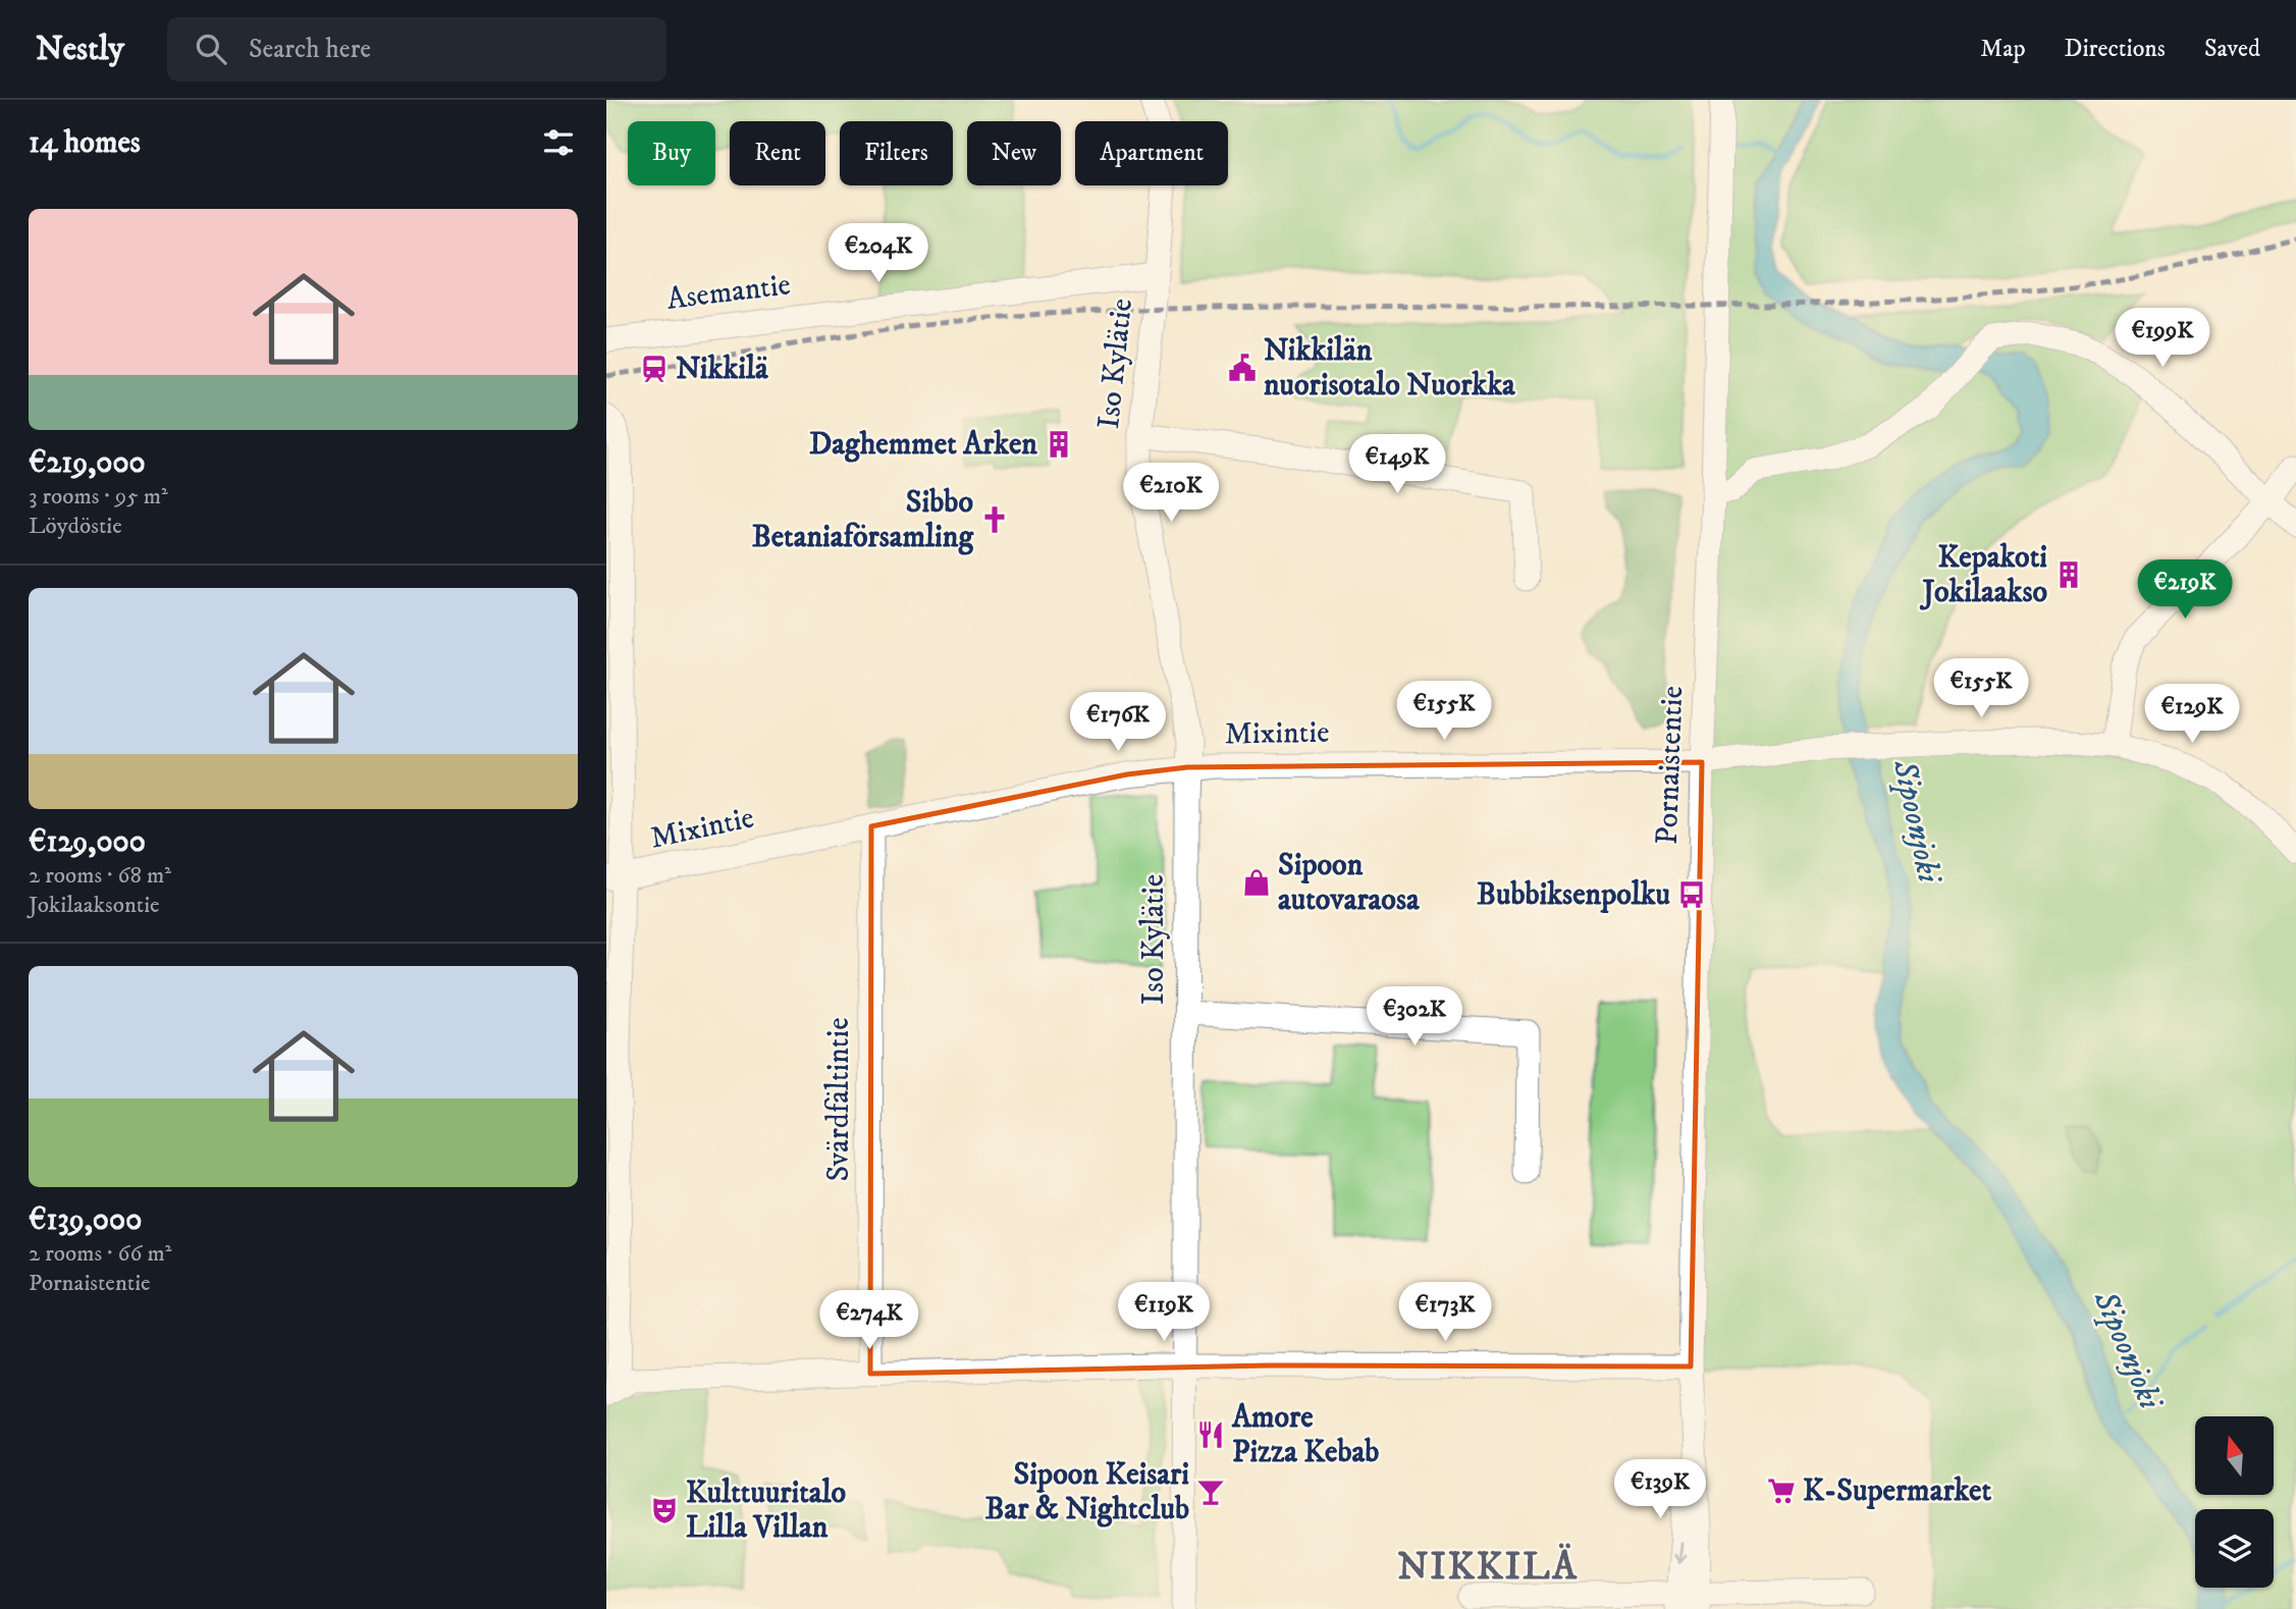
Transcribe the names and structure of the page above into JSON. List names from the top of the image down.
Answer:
{
  "streets": {
    "street": [
      "Asemantie",
      "Iso Kylätie",
      "Mixintie",
      "Pornaistentie",
      "Svärdfältintie"
    ]
  },
  "crossings": [
    ["Asemantie", "Iso Kylätie"],
    ["Iso Kylätie", "Mixintie"],
    ["Mixintie", "Pornaistentie"],
    ["Mixintie", "Svärdfältintie"]
  ],
  "districts": ["NIKKILÄ"],
  "water": ["Sipoonjoki"],
  "places": {
    "public building": ["Nikkilän nuorisotalo Nuorkka"],
    "station": ["Nikkilä"],
    "building": ["Daghemmet Arken", "Kepakoti Jokilaakso"],
    "church": ["Sibbo Betaniaförsamling"],
    "shop": ["Sipoon autovaraosa"],
    "bus stop": ["Bubbiksenpolku"],
    "restaurant": ["Amore Pizza Kebab"],
    "supermarket": ["K-Supermarket"],
    "bar": ["Sipoon Keisari Bar & Nightclub"],
    "theatre": ["Kulttuuritalo Lilla Villan"]
  },
  "north": "top",
  "page": {
    "header": "Nestly",
    "search": "Search here",
    "nav": ["Map", "Directions", "Saved"],
    "heading": "14 homes",
    "chip": [
      "Buy",
      "Rent",
      "Filters",
      "New",
      "Apartment"
    ],
    "list": [
      {
        "name": "€219,000",
        "note": "3 rooms · 95 m² · Löydöstie"
      },
      {
        "name": "€129,000",
        "note": "2 rooms · 68 m² · Jokilaaksontie"
      },
      {
        "name": "€139,000",
        "note": "2 rooms · 66 m² · Pornaistentie"
      }
    ],
    "price": [
      "€204K",
      "€199K",
      "€149K",
      "€210K",
      "€219K",
      "€155K",
      "€155K",
      "€129K",
      "€176K",
      "€302K",
      "€119K",
      "€173K",
      "€274K",
      "€139K"
    ]
  }
}
